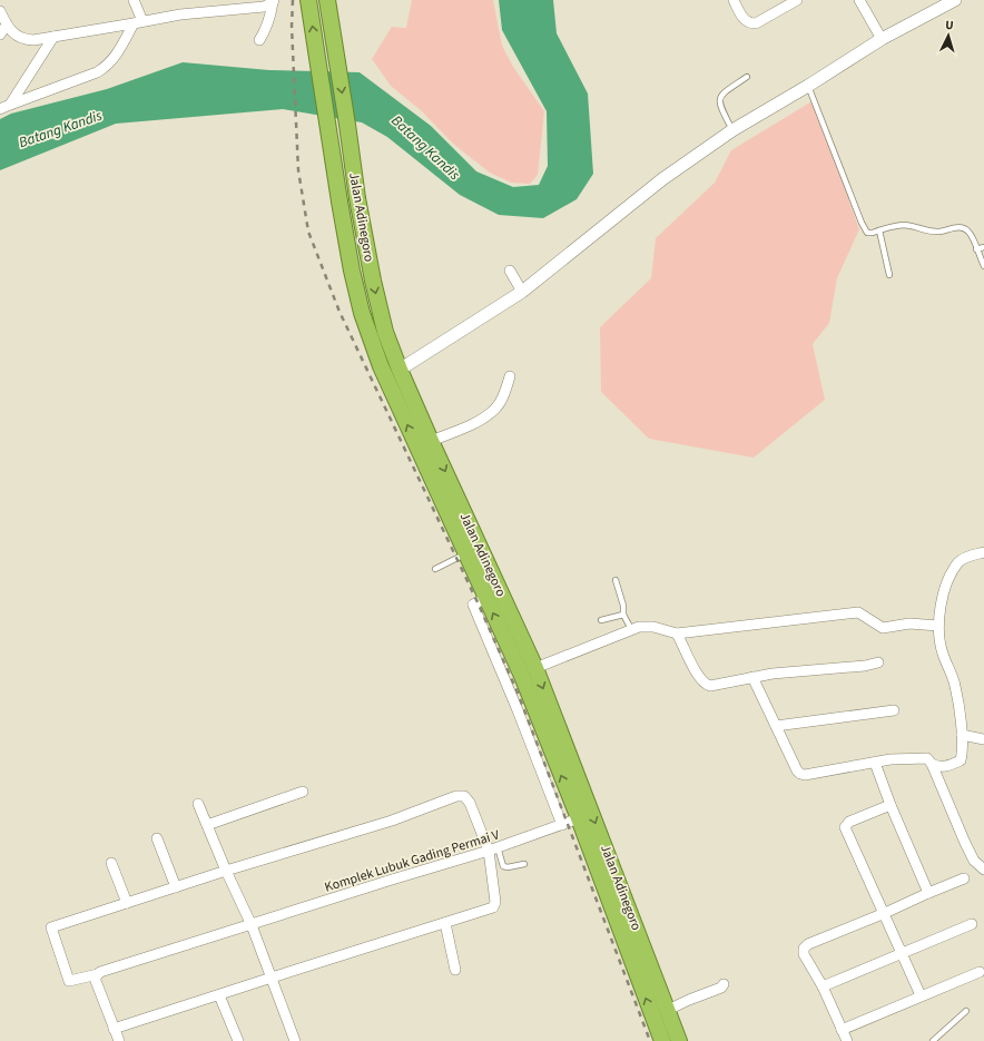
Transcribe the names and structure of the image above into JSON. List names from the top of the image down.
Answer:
{
  "streets": {
    "highway": ["Jalan Adinegoro"],
    "street": ["Komplek Lubuk Gading Permai V"]
  },
  "crossings": [
    ["Jalan Adinegoro", "Komplek Lubuk Gading Permai V"]
  ],
  "water": ["Batang Kandis"],
  "north": "top"
}
